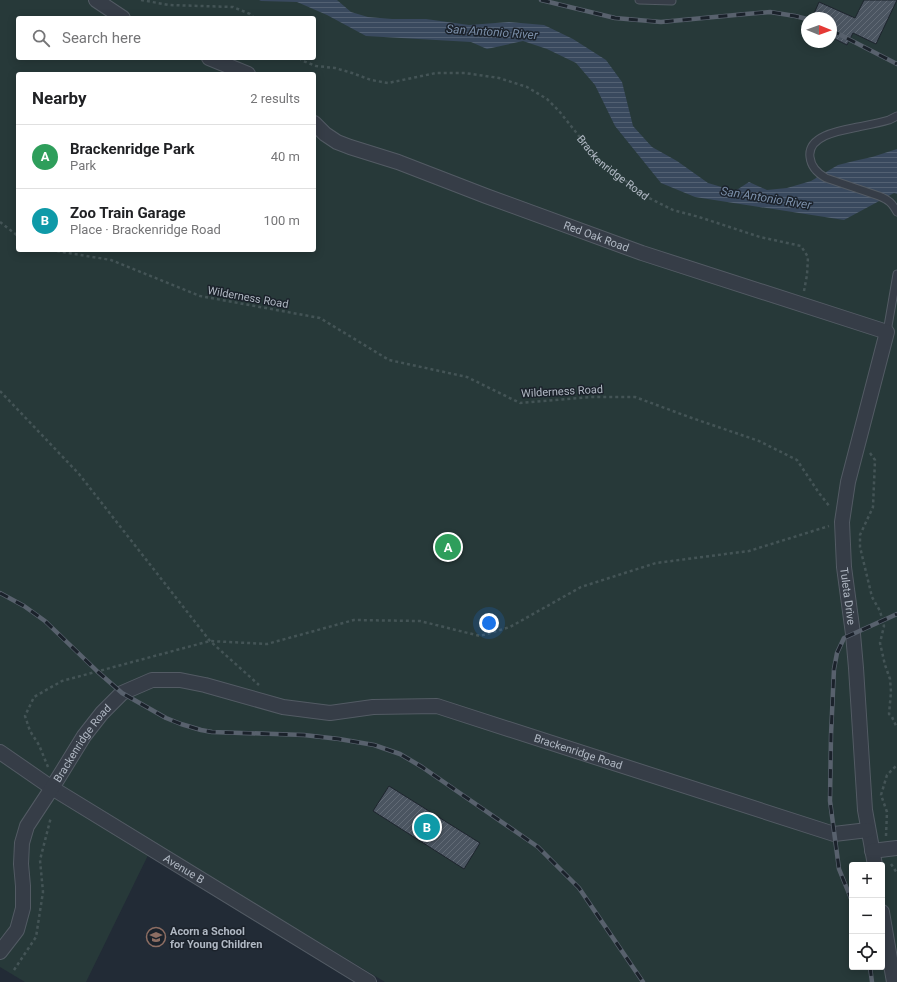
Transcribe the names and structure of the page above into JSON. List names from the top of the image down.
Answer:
{
  "streets": {
    "street": [
      "Brackenridge Road",
      "Red Oak Road",
      "Tuleta Drive",
      "Avenue B"
    ],
    "path": ["Wilderness Road"]
  },
  "crossings": [
    ["Brackenridge Road", "Tuleta Drive"],
    ["Brackenridge Road", "Avenue B"],
    ["Red Oak Road", "Tuleta Drive"],
    ["Wilderness Road", "Tuleta Drive"]
  ],
  "water": ["San Antonio River"],
  "places": {
    "school or university": ["Acorn a School for Young Children"]
  },
  "north": "right",
  "page": {
    "search": "Search here",
    "heading": ["Nearby", "2 results"],
    "list": [
      {
        "mark": "A",
        "name": "Brackenridge Park",
        "note": "Park",
        "value": "40 m"
      },
      {
        "mark": "B",
        "name": "Zoo Train Garage",
        "note": "Place · Brackenridge Road",
        "value": "100 m"
      }
    ],
    "pins": ["A", "B"],
    "map_buttons": ["+", "−"]
  }
}
